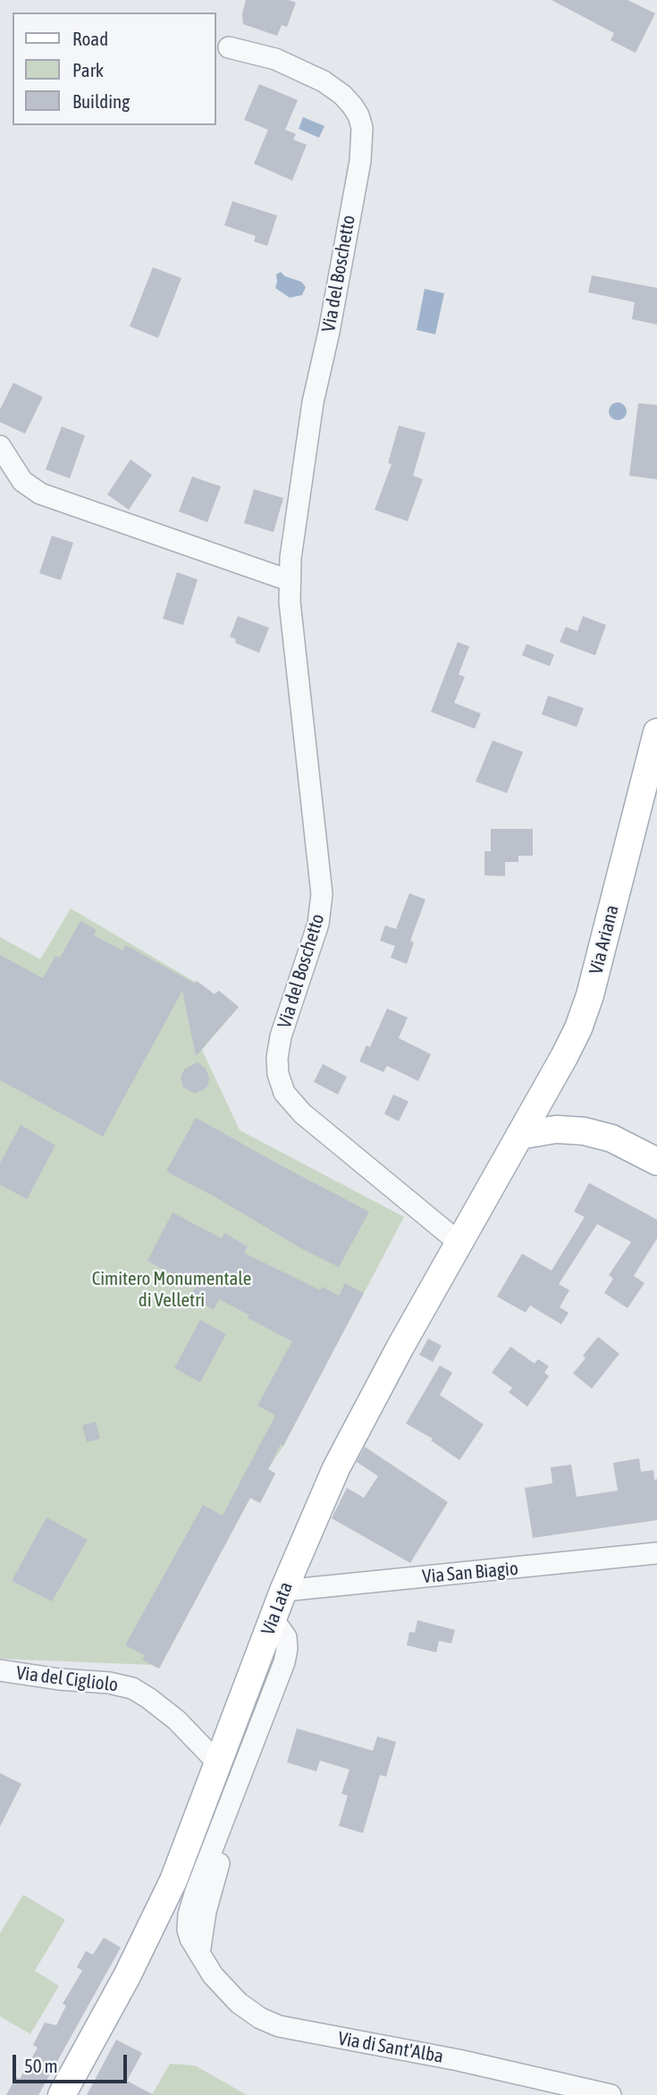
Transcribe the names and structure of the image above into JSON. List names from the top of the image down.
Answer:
{
  "streets": {
    "main road": ["Via Ariana", "Via Lata"],
    "street": [
      "Via del Boschetto",
      "Via San Biagio",
      "Via del Cigliolo",
      "Via di Sant'Alba"
    ]
  },
  "crossings": [
    ["Via del Boschetto", "Via Lata"],
    ["Via Ariana", "Via Lata"],
    ["Via San Biagio", "Via Lata"],
    ["Via Lata", "Via del Cigliolo"],
    ["Via Lata", "Via di Sant'Alba"]
  ],
  "parks": ["Cimitero Monumentale di Velletri"],
  "legend": ["Road", "Park", "Building"],
  "scale_bar": "50 m"
}
